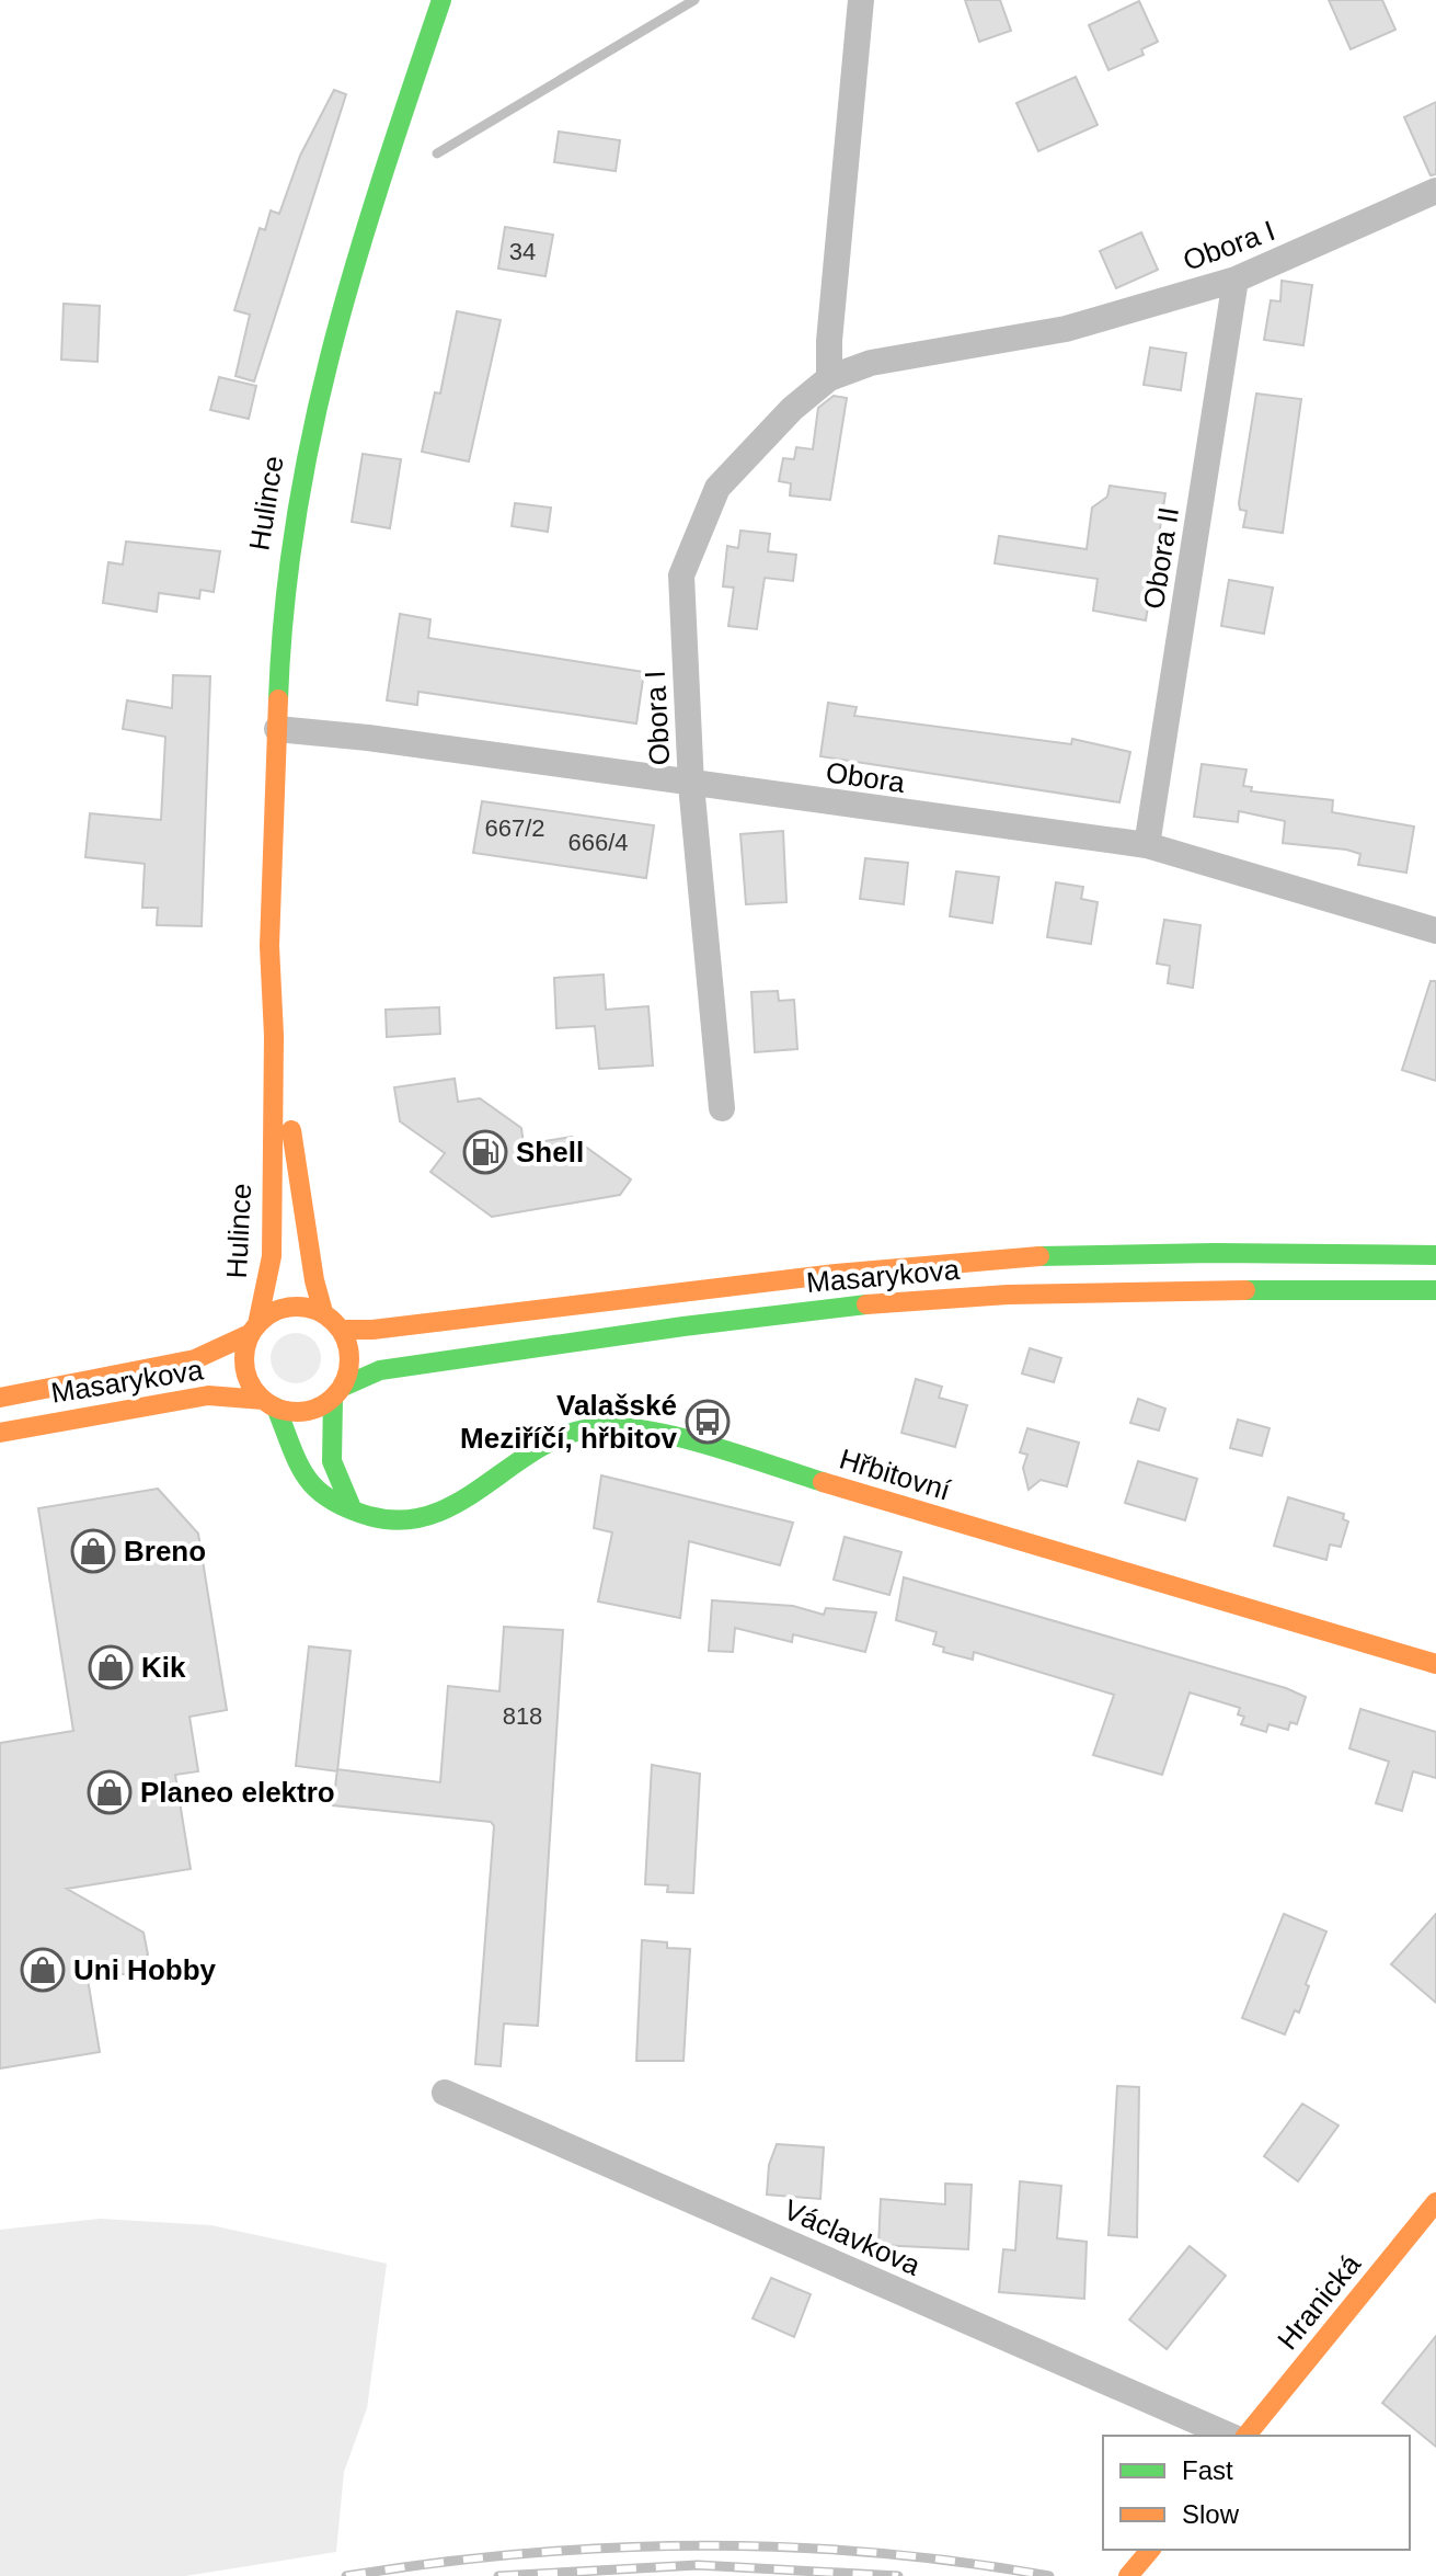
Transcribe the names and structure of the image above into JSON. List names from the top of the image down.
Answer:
{
  "streets": {
    "main road": [
      "Hulince",
      "Masarykova",
      "Hřbitovní",
      "Hranická"
    ],
    "street": [
      "Obora I",
      "Obora II",
      "Obora",
      "Václavkova"
    ]
  },
  "crossings": [
    ["Obora I", "Obora II"],
    ["Obora I", "Obora"],
    ["Hulince", "Obora"],
    ["Hulince", "Masarykova"],
    ["Hulince", "Hřbitovní"],
    ["Obora II", "Obora"],
    ["Masarykova", "Hřbitovní"]
  ],
  "places": {
    "fuel station": ["Shell"],
    "bus stop": ["Valašské Meziříčí, hřbitov"],
    "shop": [
      "Breno",
      "Kik",
      "Planeo elektro",
      "Uni Hobby"
    ]
  },
  "house_numbers": [
    "34",
    "667/2",
    "666/4",
    "818"
  ],
  "legend": ["Fast", "Slow"]
}
